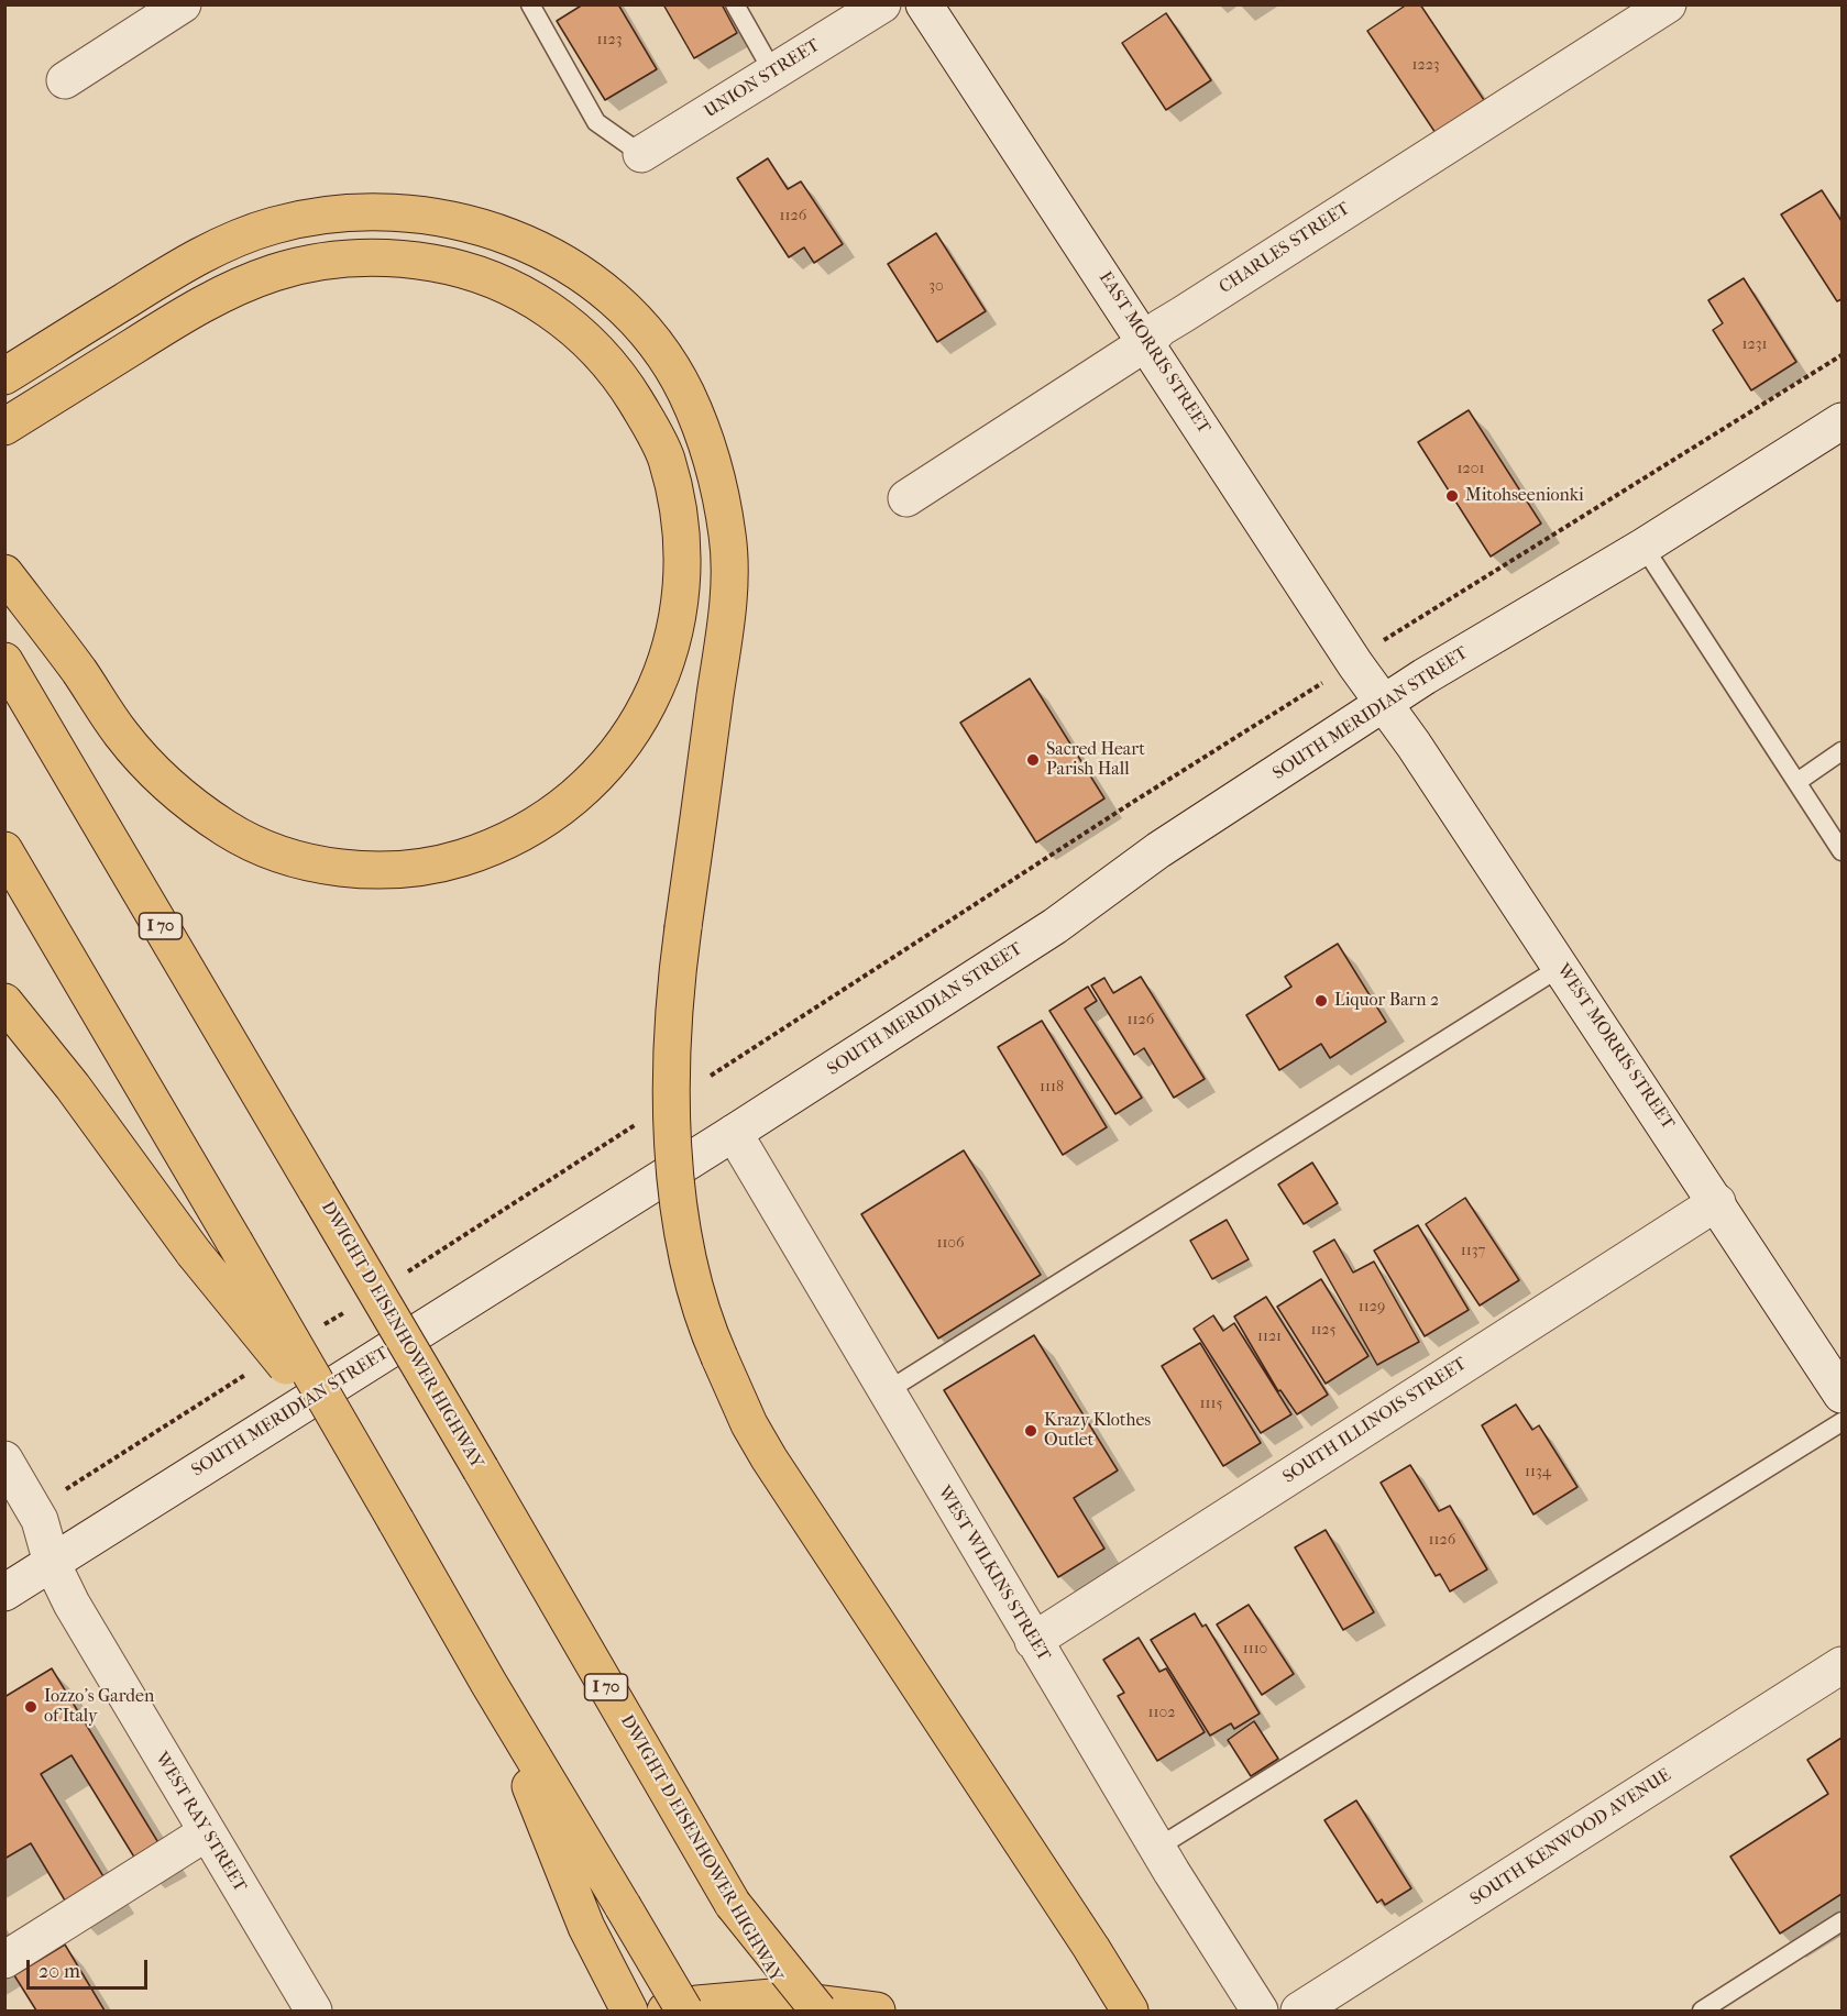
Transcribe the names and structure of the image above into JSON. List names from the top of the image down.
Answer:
{
  "streets": {
    "highway": ["I 70", "DWIGHT D EISENHOWER HIGHWAY"],
    "street": [
      "UNION STREET",
      "CHARLES STREET",
      "EAST MORRIS STREET",
      "SOUTH MERIDIAN STREET",
      "WEST MORRIS STREET",
      "SOUTH ILLINOIS STREET",
      "WEST WILKINS STREET",
      "WEST RAY STREET",
      "SOUTH KENWOOD AVENUE"
    ]
  },
  "crossings": [
    ["CHARLES STREET", "EAST MORRIS STREET"],
    ["EAST MORRIS STREET", "SOUTH MERIDIAN STREET"],
    ["EAST MORRIS STREET", "WEST MORRIS STREET"],
    ["SOUTH MERIDIAN STREET", "WEST MORRIS STREET"],
    ["SOUTH MERIDIAN STREET", "WEST WILKINS STREET"],
    ["SOUTH MERIDIAN STREET", "WEST RAY STREET"],
    ["WEST MORRIS STREET", "SOUTH ILLINOIS STREET"],
    ["SOUTH ILLINOIS STREET", "WEST WILKINS STREET"]
  ],
  "places": [
    "Mitohseenionki",
    "Sacred Heart Parish Hall",
    "Liquor Barn 2",
    "Krazy Klothes Outlet",
    "Iozzo's Garden of Italy"
  ],
  "house_numbers": [
    "1123",
    "1223",
    "1126",
    "30",
    "1231",
    "1201",
    "1126",
    "1118",
    "1106",
    "1137",
    "1129",
    "1125",
    "1121",
    "1115",
    "1134",
    "1126",
    "1110",
    "1102"
  ],
  "scale_bar": "20 m"
}
